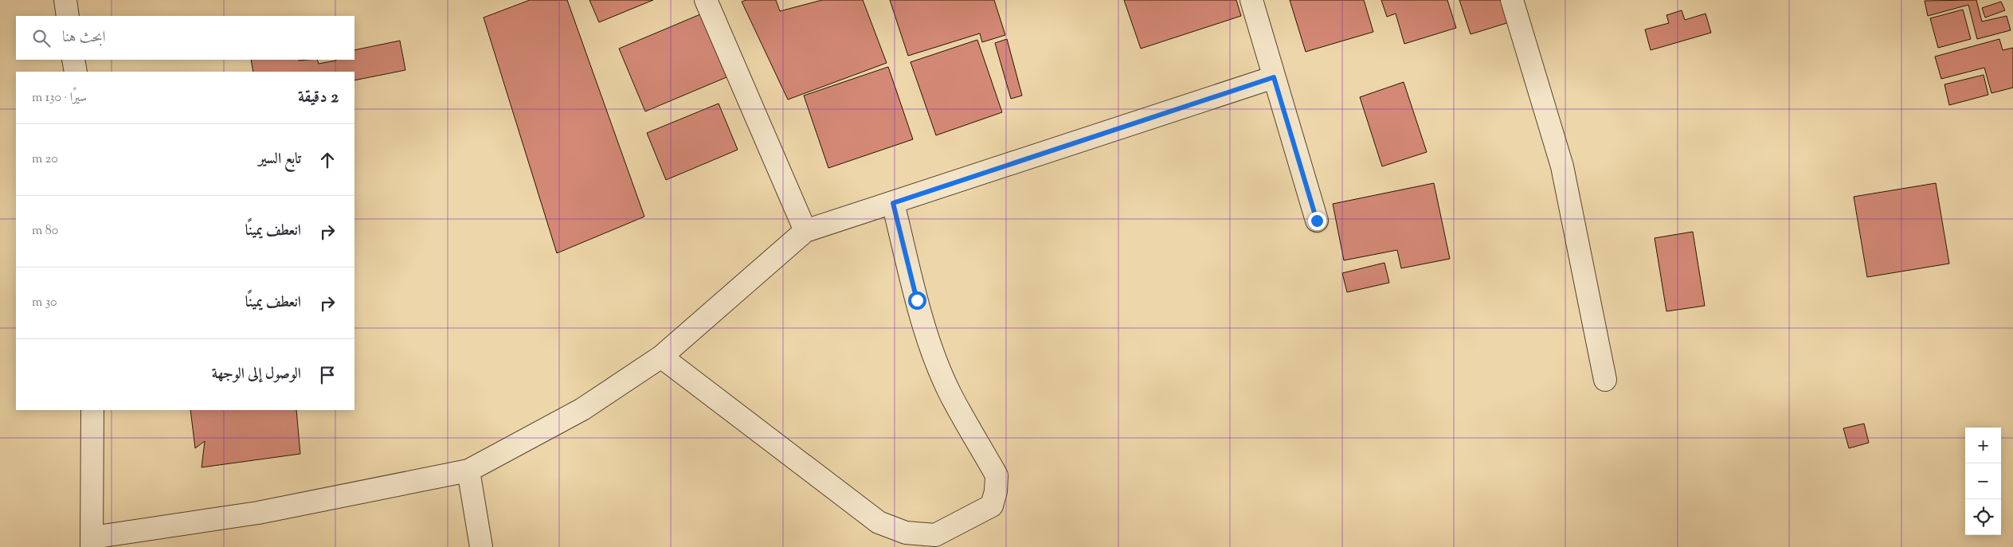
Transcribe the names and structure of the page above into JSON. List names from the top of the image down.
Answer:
{
  "page": {
    "search": "ابحث هنا",
    "heading": ["2 دقيقة", "سيرًا · 130 m"],
    "list": [
      ["تابع السير", "20 m"],
      ["انعطف يمينًا", "80 m"],
      ["انعطف يمينًا", "30 m"],
      "الوصول إلى الوجهة"
    ],
    "map_buttons": ["+", "−"]
  }
}
